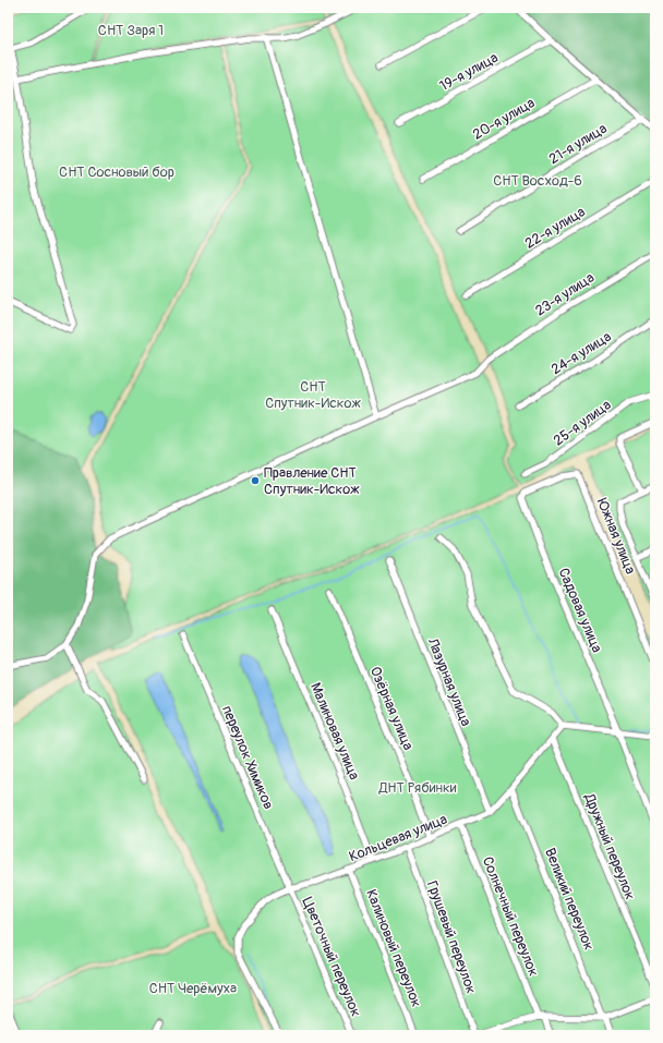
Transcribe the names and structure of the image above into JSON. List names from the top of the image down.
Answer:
{
  "streets": {
    "street": [
      "19-я улица",
      "20-я улица",
      "21-я улица",
      "22-я улица",
      "23-я улица",
      "24-я улица",
      "25-я улица",
      "Южная улица",
      "Садовая улица",
      "Лазурная улица",
      "Озёрная улица",
      "Малиновая улица",
      "переулок Химиков",
      "Кольцевая улица",
      "Дружный переулок",
      "Великий переулок",
      "Солнечный переулок",
      "Грушевый переулок",
      "Калиновый переулок",
      "Цветочный переулок"
    ]
  },
  "crossings": [
    ["Южная улица", "Садовая улица"],
    ["Лазурная улица", "Кольцевая улица"],
    ["Озёрная улица", "Кольцевая улица"],
    ["Малиновая улица", "Кольцевая улица"],
    ["переулок Химиков", "Кольцевая улица"],
    ["переулок Химиков", "Цветочный переулок"],
    ["Кольцевая улица", "Дружный переулок"],
    ["Кольцевая улица", "Великий переулок"],
    ["Кольцевая улица", "Солнечный переулок"],
    ["Кольцевая улица", "Грушевый переулок"],
    ["Кольцевая улица", "Калиновый переулок"],
    ["Кольцевая улица", "Цветочный переулок"]
  ],
  "parks": [
    "СНТ Заря 1",
    "СНТ Сосновый бор",
    "СНТ Восход-6",
    "СНТ Спутник-Искож",
    "ДНТ Рябинки",
    "СНТ Черёмуха"
  ],
  "places": ["Правление СНТ Спутник-Искож"]
}
